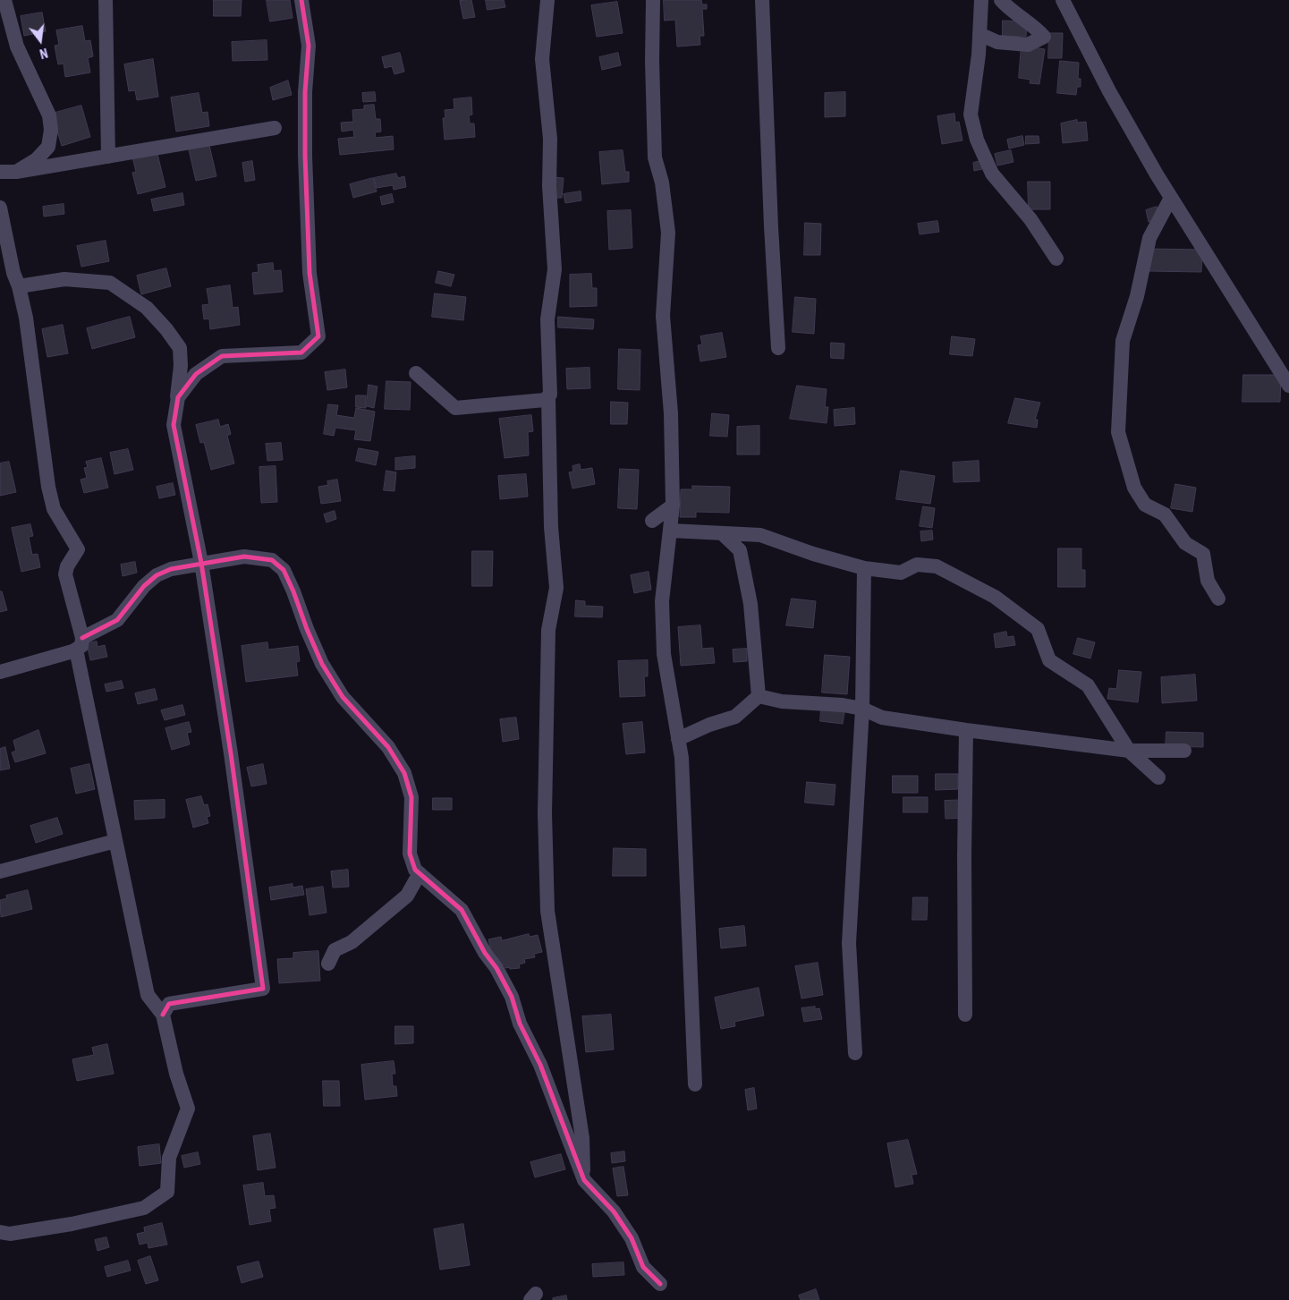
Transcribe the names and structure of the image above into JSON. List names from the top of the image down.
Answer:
{
  "north": "bottom"
}
